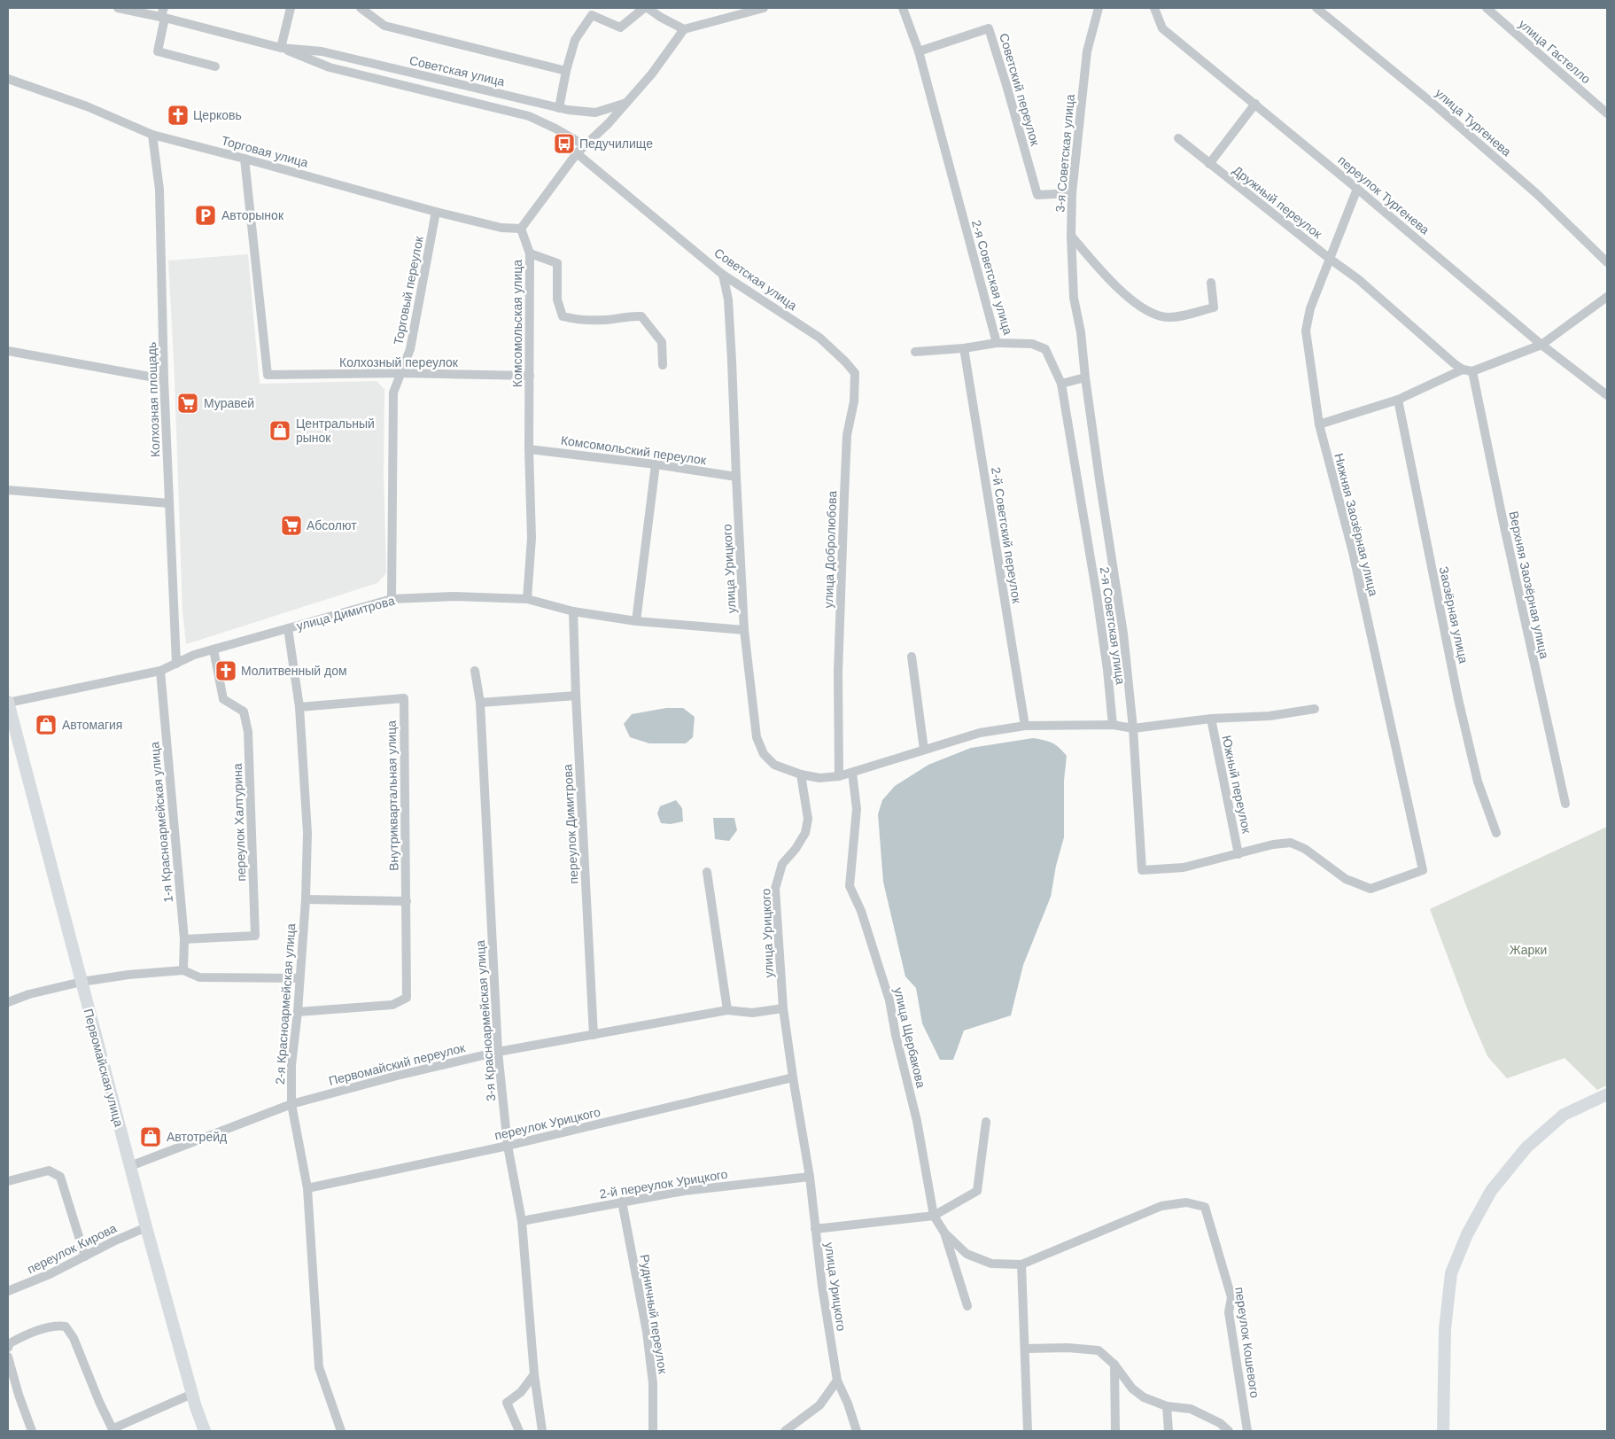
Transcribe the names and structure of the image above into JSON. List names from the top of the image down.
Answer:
{
  "streets": {
    "main road": ["Первомайская улица"],
    "street": [
      "улица Гастелло",
      "Советская улица",
      "Советский переулок",
      "улица Тургенева",
      "Торговая улица",
      "3-я Советская улица",
      "переулок Тургенева",
      "Дружный переулок",
      "2-я Советская улица",
      "Торговый переулок",
      "Комсомольская улица",
      "Колхозный переулок",
      "Колхозная площадь",
      "Комсомольский переулок",
      "Нижняя Заозёрная улица",
      "2-й Советский переулок",
      "улица Добролюбова",
      "улица Урицкого",
      "Верхняя Заозёрная улица",
      "улица Димитрова",
      "Заозёрная улица",
      "Южный переулок",
      "Внутриквартальная улица",
      "1-я Красноармейская улица",
      "переулок Халтурина",
      "переулок Димитрова",
      "2-я Красноармейская улица",
      "3-я Красноармейская улица",
      "улица Щербакова",
      "Первомайский переулок",
      "переулок Урицкого",
      "2-й переулок Урицкого",
      "переулок Кирова",
      "Рудничный переулок",
      "переулок Кошевого"
    ]
  },
  "crossings": [
    ["Советская улица", "улица Добролюбова"],
    ["Советская улица", "улица Урицкого"],
    ["Советский переулок", "3-я Советская улица"],
    ["Советский переулок", "2-я Советская улица"],
    ["Торговая улица", "Торговый переулок"],
    ["Торговая улица", "Комсомольская улица"],
    ["Торговая улица", "Колхозный переулок"],
    ["Торговая улица", "Колхозная площадь"],
    ["3-я Советская улица", "Нижняя Заозёрная улица"],
    ["3-я Советская улица", "Южный переулок"],
    ["переулок Тургенева", "Нижняя Заозёрная улица"],
    ["Дружный переулок", "Нижняя Заозёрная улица"],
    ["Торговый переулок", "Колхозный переулок"],
    ["Торговый переулок", "улица Димитрова"],
    ["Комсомольская улица", "Колхозный переулок"],
    ["Комсомольская улица", "Комсомольский переулок"],
    ["Комсомольская улица", "улица Димитрова"],
    ["Колхозная площадь", "улица Димитрова"],
    ["Комсомольский переулок", "улица Урицкого"],
    ["Нижняя Заозёрная улица", "Южный переулок"],
    ["улица Урицкого", "улица Димитрова"],
    ["улица Урицкого", "Первомайский переулок"],
    ["улица Урицкого", "переулок Урицкого"],
    ["улица Урицкого", "2-й переулок Урицкого"],
    ["улица Димитрова", "1-я Красноармейская улица"],
    ["улица Димитрова", "переулок Халтурина"],
    ["улица Димитрова", "переулок Димитрова"],
    ["улица Димитрова", "2-я Красноармейская улица"],
    ["улица Димитрова", "Первомайская улица"],
    ["Внутриквартальная улица", "2-я Красноармейская улица"],
    ["1-я Красноармейская улица", "переулок Халтурина"],
    ["переулок Димитрова", "Первомайский переулок"],
    ["2-я Красноармейская улица", "Первомайский переулок"],
    ["2-я Красноармейская улица", "переулок Урицкого"],
    ["3-я Красноармейская улица", "Первомайский переулок"],
    ["3-я Красноармейская улица", "переулок Урицкого"],
    ["3-я Красноармейская улица", "2-й переулок Урицкого"],
    ["Первомайский переулок", "Первомайская улица"],
    ["Первомайская улица", "переулок Кирова"],
    ["2-й переулок Урицкого", "Рудничный переулок"]
  ],
  "parks": ["Жарки"],
  "places": {
    "church": ["Церковь", "Молитвенный дом"],
    "bus stop": ["Педучилище"],
    "parking": ["Авторынок"],
    "supermarket": ["Муравей", "Абсолют"],
    "shop": ["Центральный рынок", "Автомагия", "Автотрейд"]
  }
}
